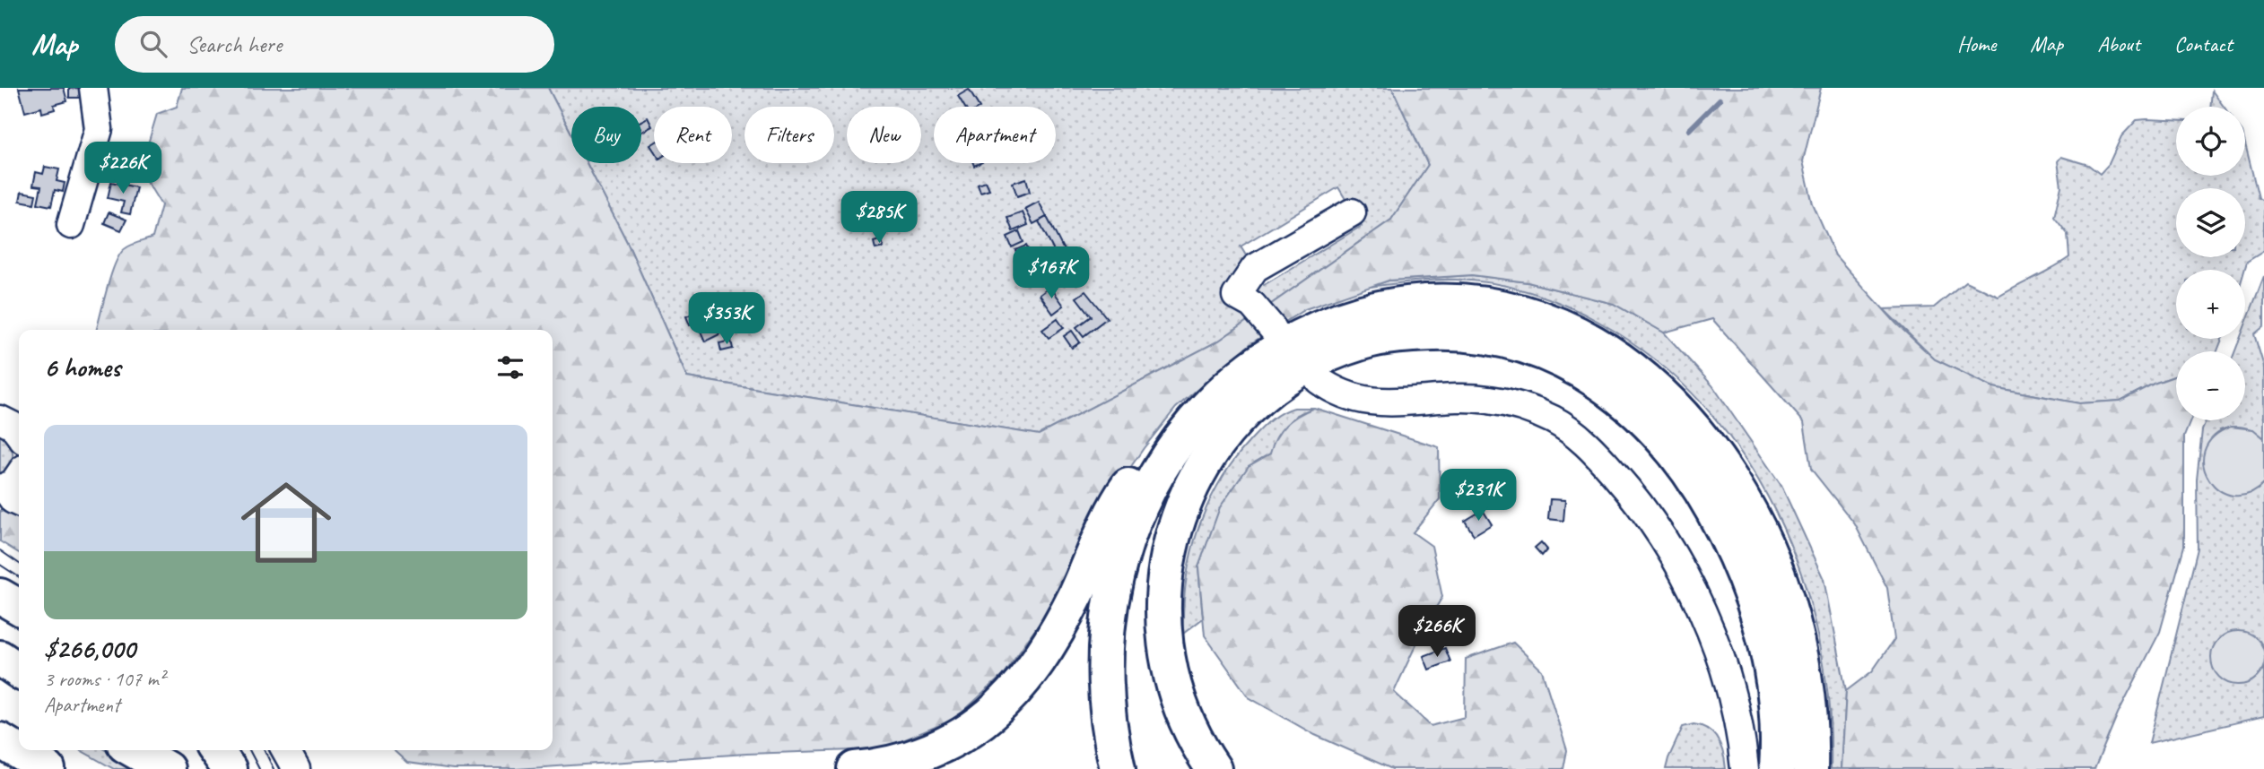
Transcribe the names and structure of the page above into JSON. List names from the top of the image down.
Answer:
{
  "page": {
    "header": "Map",
    "search": "Search here",
    "nav": [
      "Home",
      "Map",
      "About",
      "Contact"
    ],
    "map_buttons": ["+", "−"],
    "chip": [
      "Buy",
      "Rent",
      "Filters",
      "New",
      "Apartment"
    ],
    "price": [
      "$226K",
      "$285K",
      "$167K",
      "$353K",
      "$231K",
      "$266K"
    ],
    "heading": "6 homes",
    "list": [
      {
        "name": "$266,000",
        "note": "3 rooms · 107 m² · Apartment"
      }
    ]
  }
}
